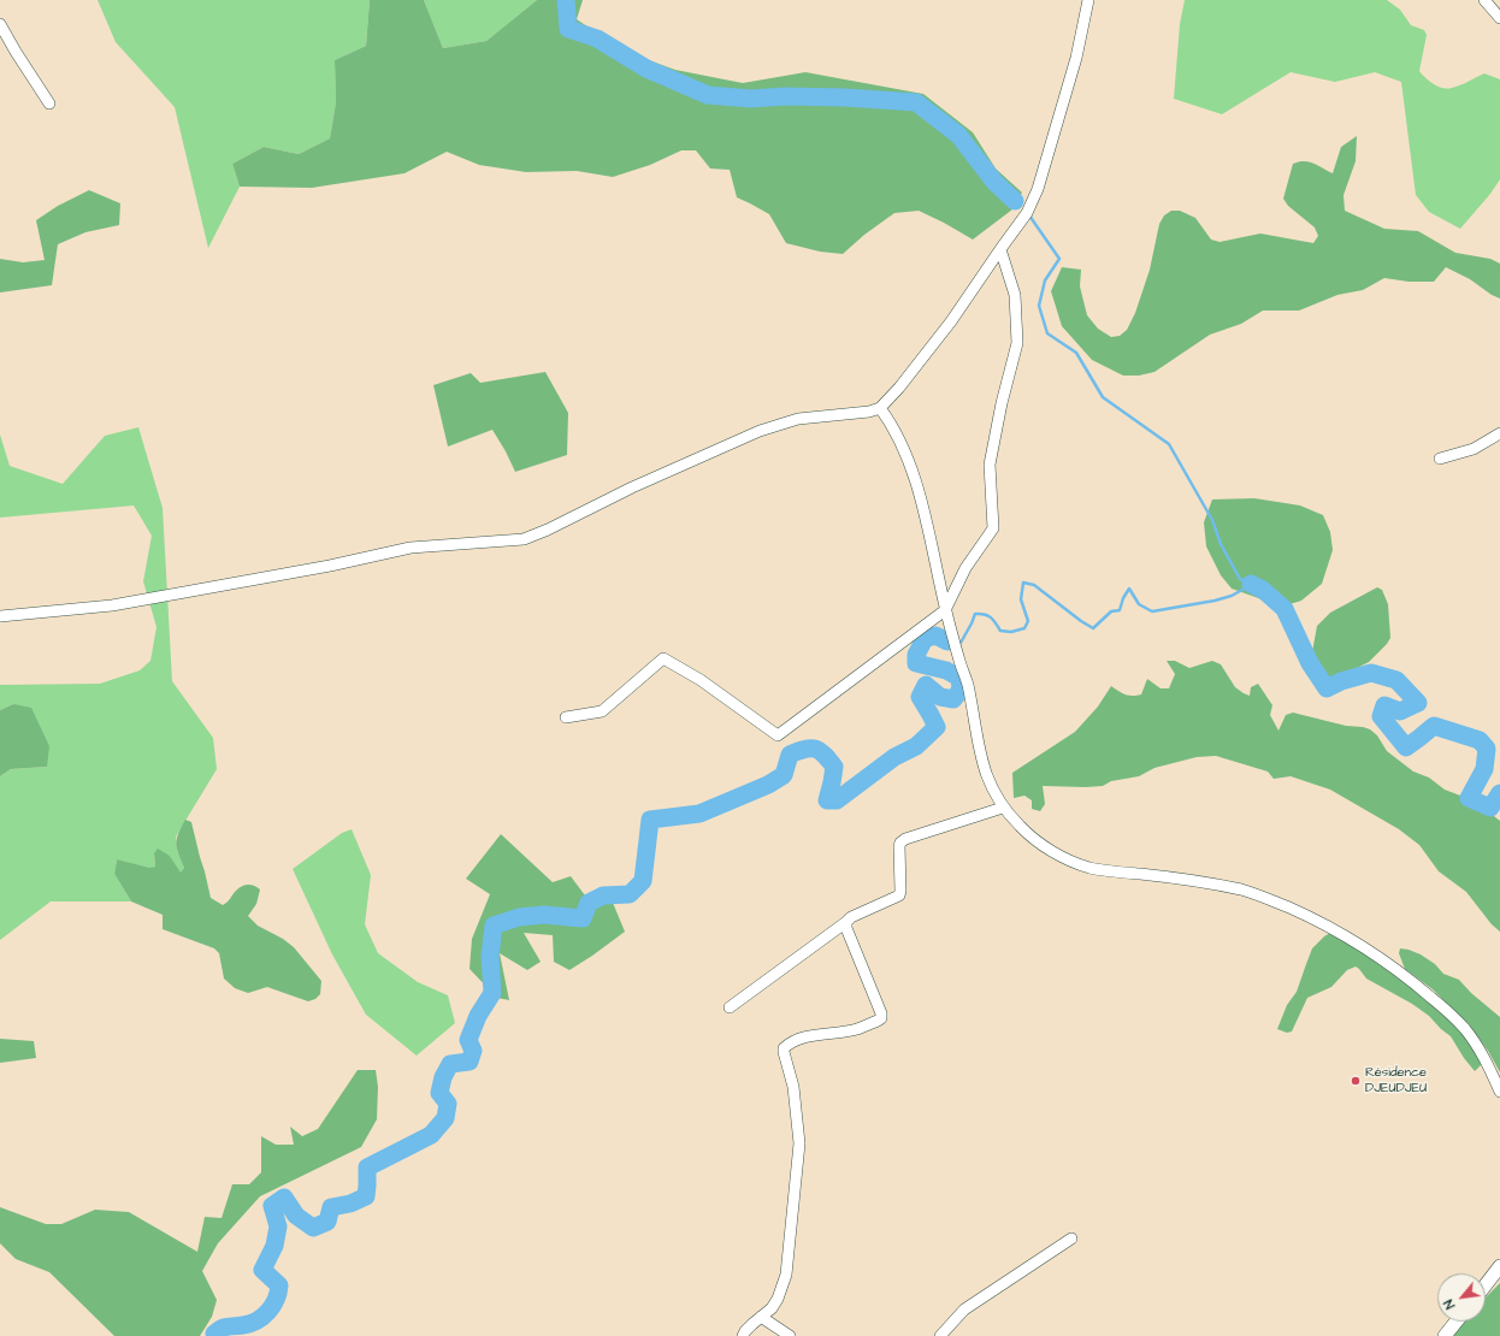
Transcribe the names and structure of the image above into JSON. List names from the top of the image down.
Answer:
{
  "places": ["Résidence DJEUDJEU"],
  "north": "bottom left"
}
